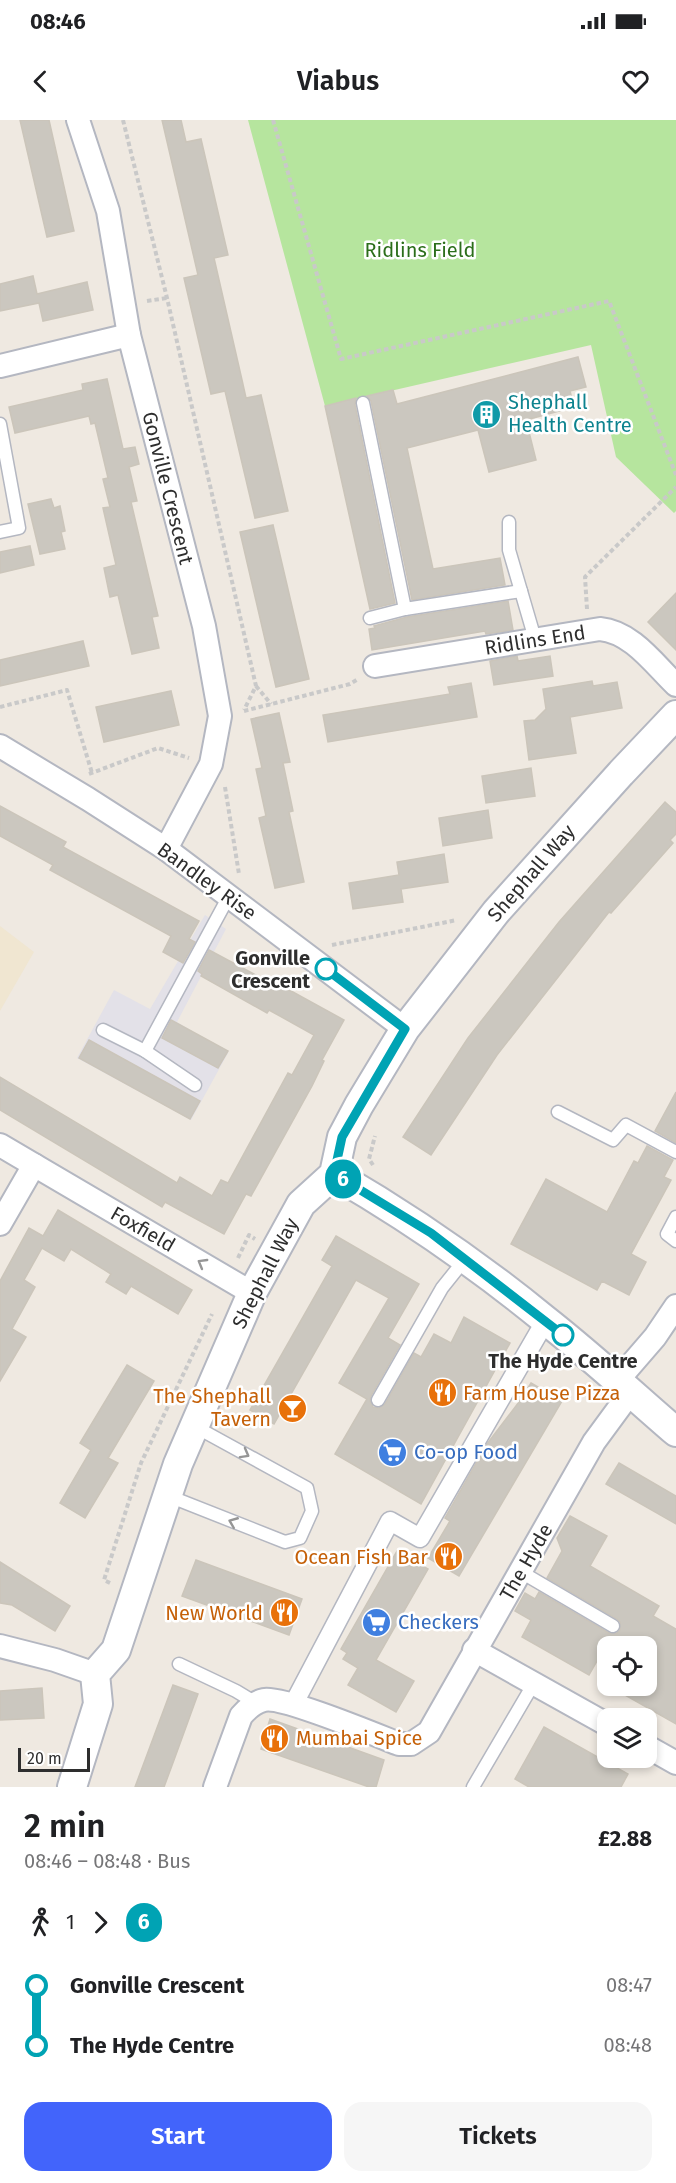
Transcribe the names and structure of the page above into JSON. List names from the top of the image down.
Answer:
{
  "streets": {
    "street": [
      "Gonville Crescent",
      "Ridlins End",
      "Shephall Way",
      "Bandley Rise",
      "Foxfield",
      "The Hyde"
    ]
  },
  "crossings": [
    ["Gonville Crescent", "Bandley Rise"],
    ["Shephall Way", "Bandley Rise"],
    ["Shephall Way", "Foxfield"]
  ],
  "one_way": ["Foxfield"],
  "parks": ["Ridlins Field"],
  "places": {
    "building": ["Shephall Health Centre"],
    "other": ["Gonville Crescent", "The Hyde Centre"],
    "restaurant": [
      "Farm House Pizza",
      "Ocean Fish Bar",
      "New World",
      "Mumbai Spice"
    ],
    "bar": ["The Shephall Tavern"],
    "supermarket": ["Co-op Food", "Checkers"]
  },
  "lines": ["bus line 6"],
  "scale_bar": "20 m",
  "page": {
    "status": "08:46",
    "header": "Viabus",
    "on_map": "6",
    "scale": "20 m",
    "heading": ["2 min", "08:46 – 08:48 · Bus", "£2.88"],
    "legs": ["1", "6"],
    "list": [
      {
        "name": "Gonville Crescent",
        "value": "08:47"
      },
      {
        "name": "The Hyde Centre",
        "value": "08:48"
      }
    ],
    "buttons": ["Start", "Tickets"]
  }
}
